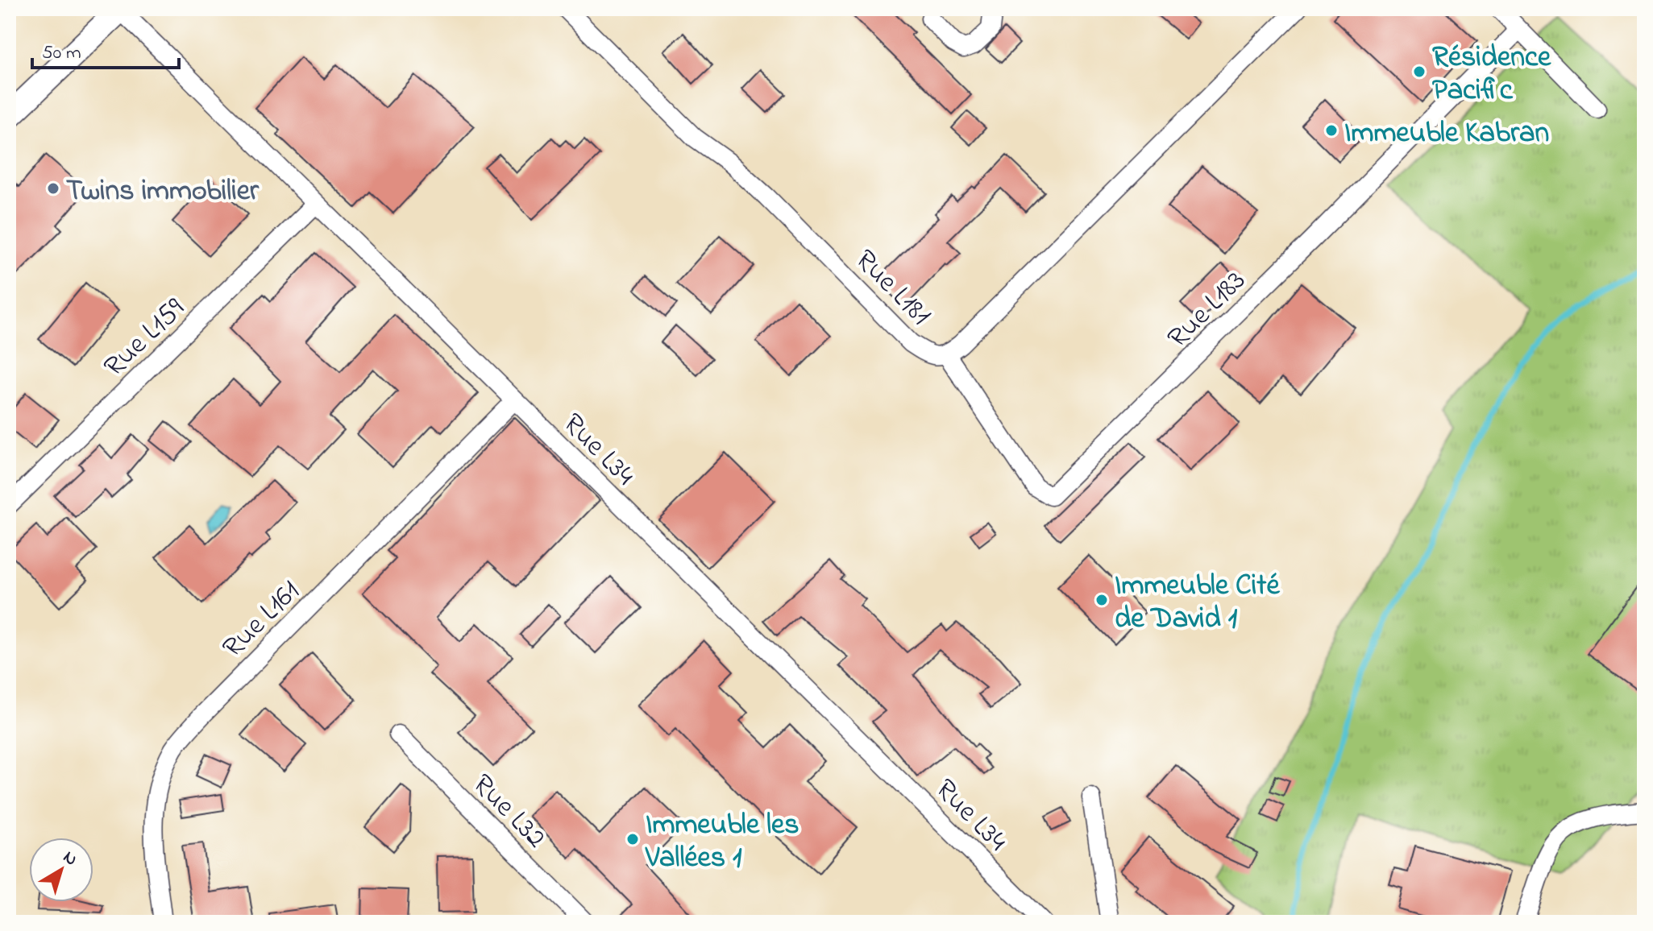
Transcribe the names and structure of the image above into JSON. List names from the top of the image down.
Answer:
{
  "streets": {
    "street": [
      "Rue L181",
      "Rue L183",
      "Rue L159",
      "Rue L34",
      "Rue L161",
      "Rue L32"
    ]
  },
  "crossings": [
    ["Rue L181", "Rue L183"],
    ["Rue L159", "Rue L34"],
    ["Rue L34", "Rue L161"]
  ],
  "places": [
    "Résidence Pacific",
    "Immeuble Kabran",
    "Twins immobilier",
    "Immeuble Cité de David 1",
    "Immeuble les Vallées 1"
  ],
  "scale_bar": "50 m",
  "north": "top right"
}
